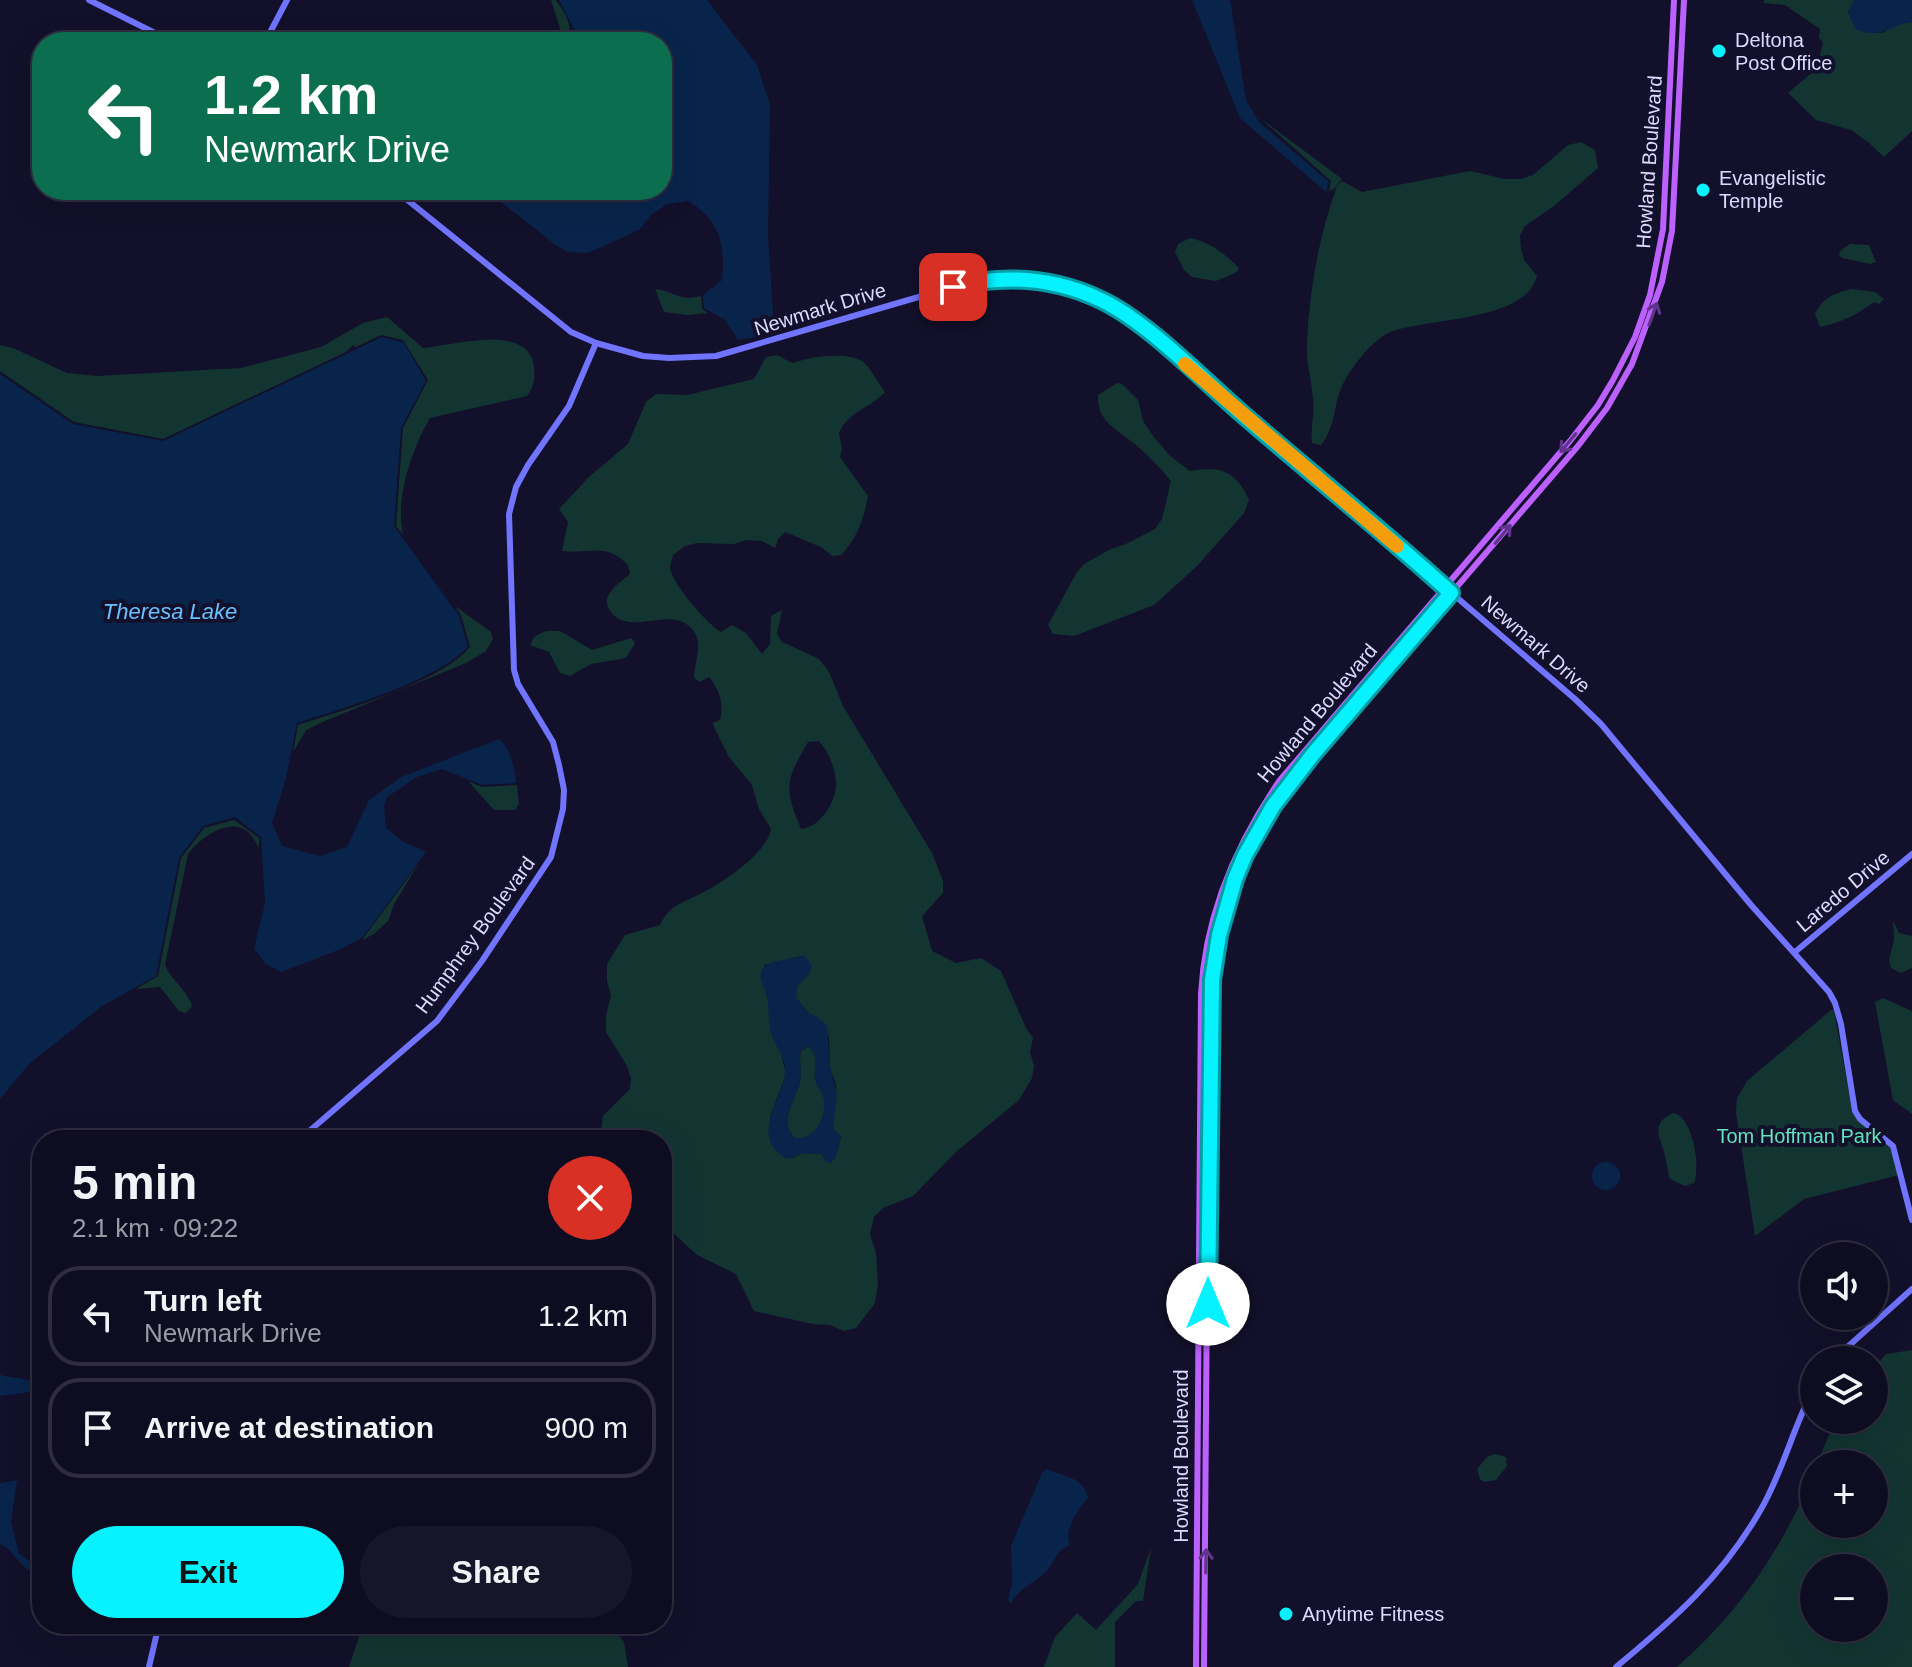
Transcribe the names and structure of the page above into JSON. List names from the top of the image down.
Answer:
{
  "streets": {
    "main road": ["Howland Boulevard"],
    "street": ["Newmark Drive", "Laredo Drive", "Humphrey Boulevard"]
  },
  "crossings": [
    ["Howland Boulevard", "Newmark Drive"],
    ["Newmark Drive", "Laredo Drive"],
    ["Newmark Drive", "Humphrey Boulevard"]
  ],
  "water": ["Theresa Lake"],
  "parks": ["Tom Hoffman Park"],
  "places": ["Deltona Post Office", "Evangelistic Temple", "Anytime Fitness"],
  "page": {
    "turn": ["1.2 km", "Newmark Drive"],
    "heading": ["5 min", "2.1 km · 09:22"],
    "map_buttons": ["+", "−"],
    "list": [
      {
        "name": "Turn left",
        "note": "Newmark Drive",
        "value": "1.2 km"
      },
      {
        "name": "Arrive at destination",
        "value": "900 m"
      }
    ],
    "buttons": ["Exit", "Share"]
  }
}
